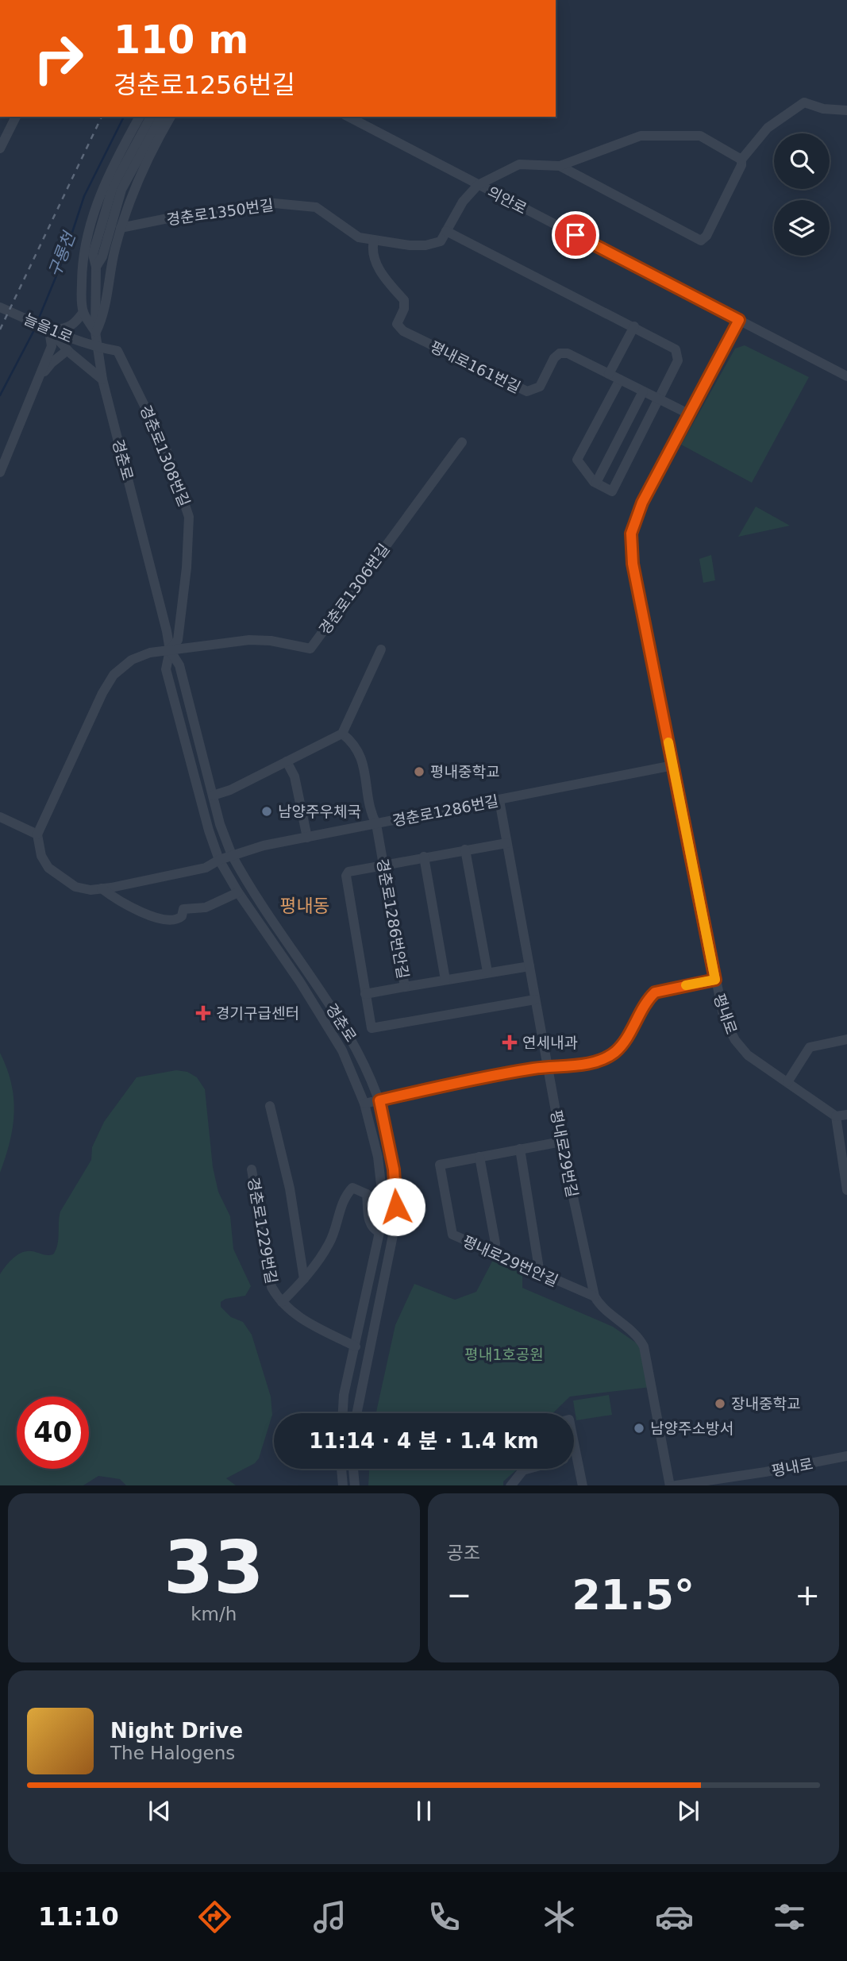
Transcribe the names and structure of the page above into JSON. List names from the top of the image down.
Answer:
{
  "streets": {
    "street": [
      "의안로",
      "경춘로1350번길",
      "늘을1로",
      "평내로161번길",
      "경춘로1308번길",
      "경춘로",
      "경춘로1306번길",
      "경춘로1286번길",
      "경춘로1286번안길",
      "평내로",
      "평내로29번길",
      "경춘로1229번길",
      "평내로29번안길"
    ]
  },
  "crossings": [
    ["의안로", "경춘로1350번길"],
    ["의안로", "평내로"],
    ["경춘로1350번길", "평내로161번길"],
    ["늘을1로", "경춘로1308번길"],
    ["늘을1로", "경춘로"],
    ["평내로161번길", "평내로"],
    ["경춘로1308번길", "경춘로"],
    ["경춘로1308번길", "경춘로1306번길"],
    ["경춘로", "경춘로1306번길"],
    ["경춘로", "경춘로1286번길"],
    ["경춘로", "경춘로1229번길"],
    ["경춘로1286번길", "경춘로1286번안길"],
    ["경춘로1286번길", "평내로"],
    ["경춘로1286번길", "평내로29번길"],
    ["경춘로1286번안길", "평내로29번길"],
    ["평내로29번길", "평내로29번안길"]
  ],
  "districts": ["평내동"],
  "water": ["구룡천"],
  "parks": ["평내1호공원"],
  "places": {
    "other": [
      "평내중학교",
      "남양주우체국",
      "장내중학교",
      "남양주소방서"
    ],
    "health": ["경기구급센터", "연세내과"]
  },
  "page": {
    "turn": ["110 m", "경춘로1256번길"],
    "limit": "40",
    "trip": "11:14 · 4 분 · 1.4 km",
    "tile": [
      ["33", "km/h"],
      "공조"
    ],
    "heat": ["−", "21.5°", "+"],
    "song": ["Night Drive", "The Halogens"],
    "tabs": "11:10"
  }
}
